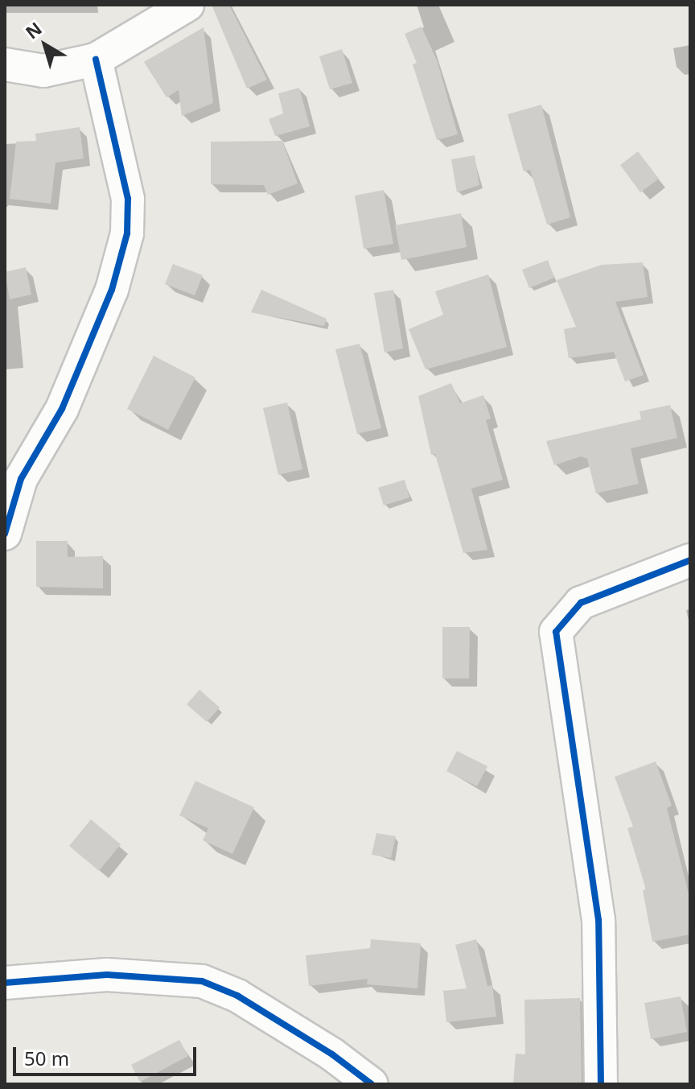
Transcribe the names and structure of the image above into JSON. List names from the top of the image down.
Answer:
{
  "scale_bar": "50 m",
  "north": "top left"
}
